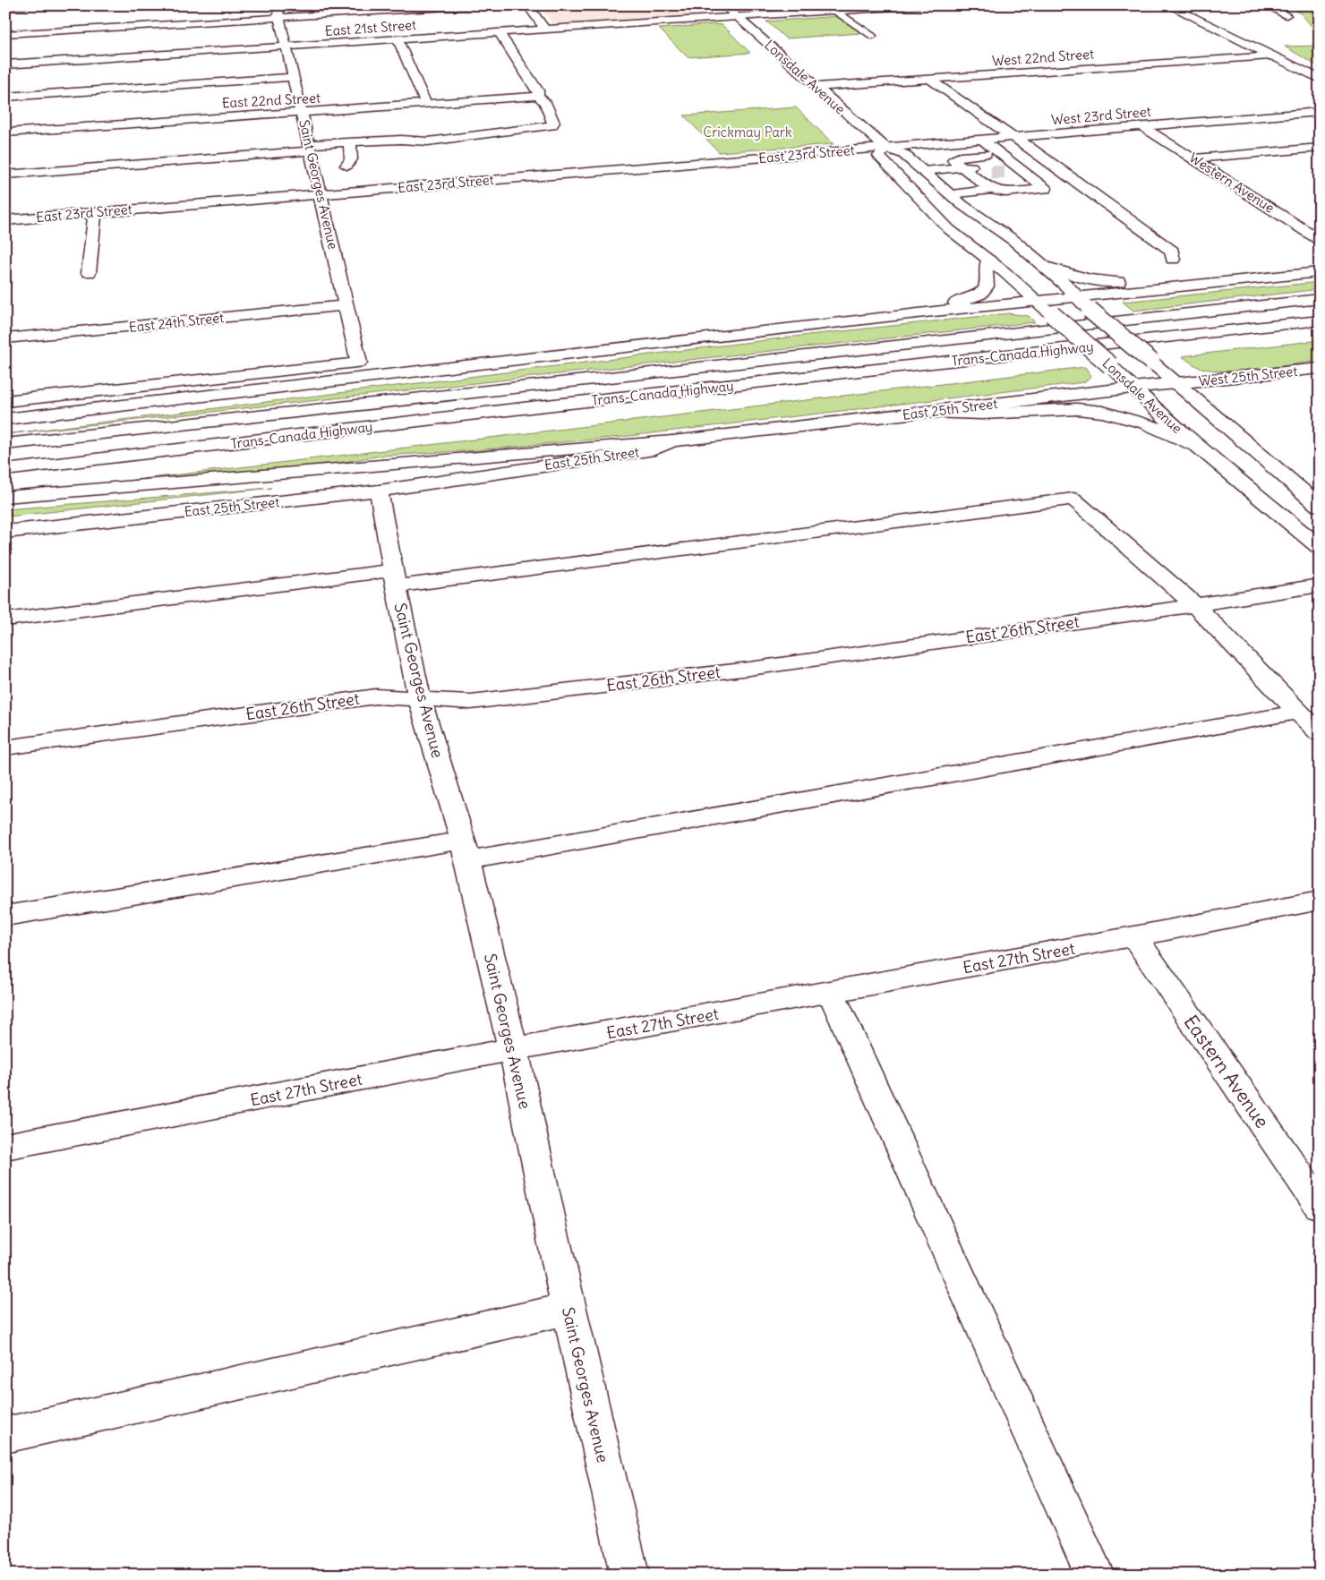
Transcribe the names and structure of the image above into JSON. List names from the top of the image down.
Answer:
{
  "streets": {
    "main road": [
      "East 21st Street",
      "West 22nd Street",
      "Lonsdale Avenue",
      "East 22nd Street",
      "West 23rd Street",
      "East 23rd Street",
      "Western Avenue",
      "Saint Georges Avenue",
      "East 24th Street",
      "Trans-Canada Highway",
      "West 25th Street",
      "East 25th Street",
      "East 26th Street",
      "East 27th Street",
      "Eastern Avenue"
    ]
  },
  "crossings": [
    ["East 21st Street", "Lonsdale Avenue"],
    ["East 21st Street", "Saint Georges Avenue"],
    ["West 22nd Street", "Lonsdale Avenue"],
    ["Lonsdale Avenue", "West 23rd Street"],
    ["Lonsdale Avenue", "East 23rd Street"],
    ["Lonsdale Avenue", "West 25th Street"],
    ["Lonsdale Avenue", "East 25th Street"],
    ["East 22nd Street", "Saint Georges Avenue"],
    ["West 23rd Street", "East 23rd Street"],
    ["West 23rd Street", "Western Avenue"],
    ["East 23rd Street", "Saint Georges Avenue"],
    ["Saint Georges Avenue", "East 24th Street"],
    ["Saint Georges Avenue", "East 25th Street"],
    ["Saint Georges Avenue", "East 26th Street"],
    ["Saint Georges Avenue", "East 27th Street"],
    ["West 25th Street", "East 25th Street"],
    ["East 27th Street", "Eastern Avenue"]
  ],
  "parks": ["Crickmay Park"]
}
